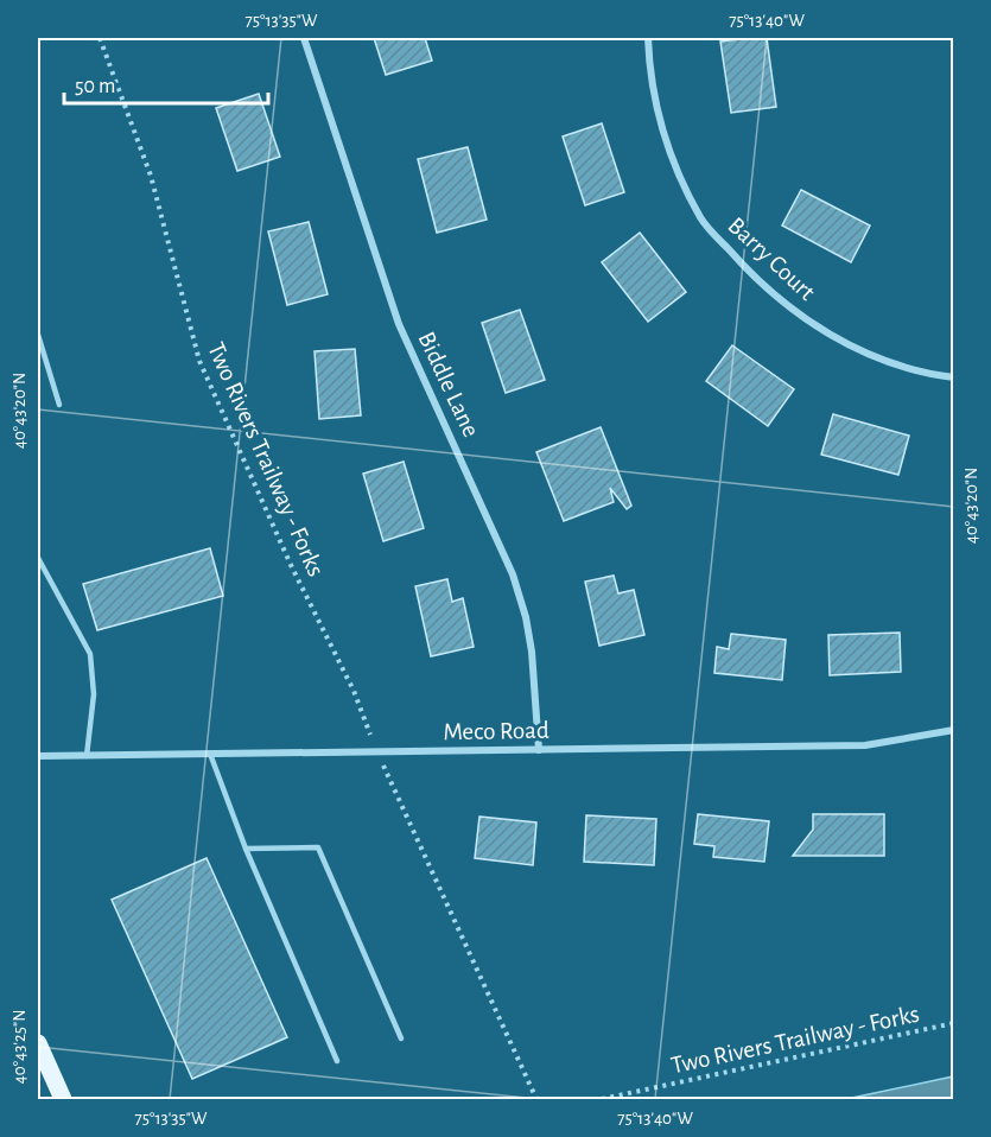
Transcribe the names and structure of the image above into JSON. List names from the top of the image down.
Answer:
{
  "streets": {
    "street": ["Barry Court", "Biddle Lane", "Meco Road"],
    "path": ["Two Rivers Trailway - Forks"]
  },
  "crossings": [
    ["Biddle Lane", "Meco Road"]
  ],
  "scale_bar": "50 m",
  "coordinates": [
    "75°13'35\"W",
    "75°13'40\"W",
    "40°43'20\"N",
    "40°43'25\"N"
  ]
}
